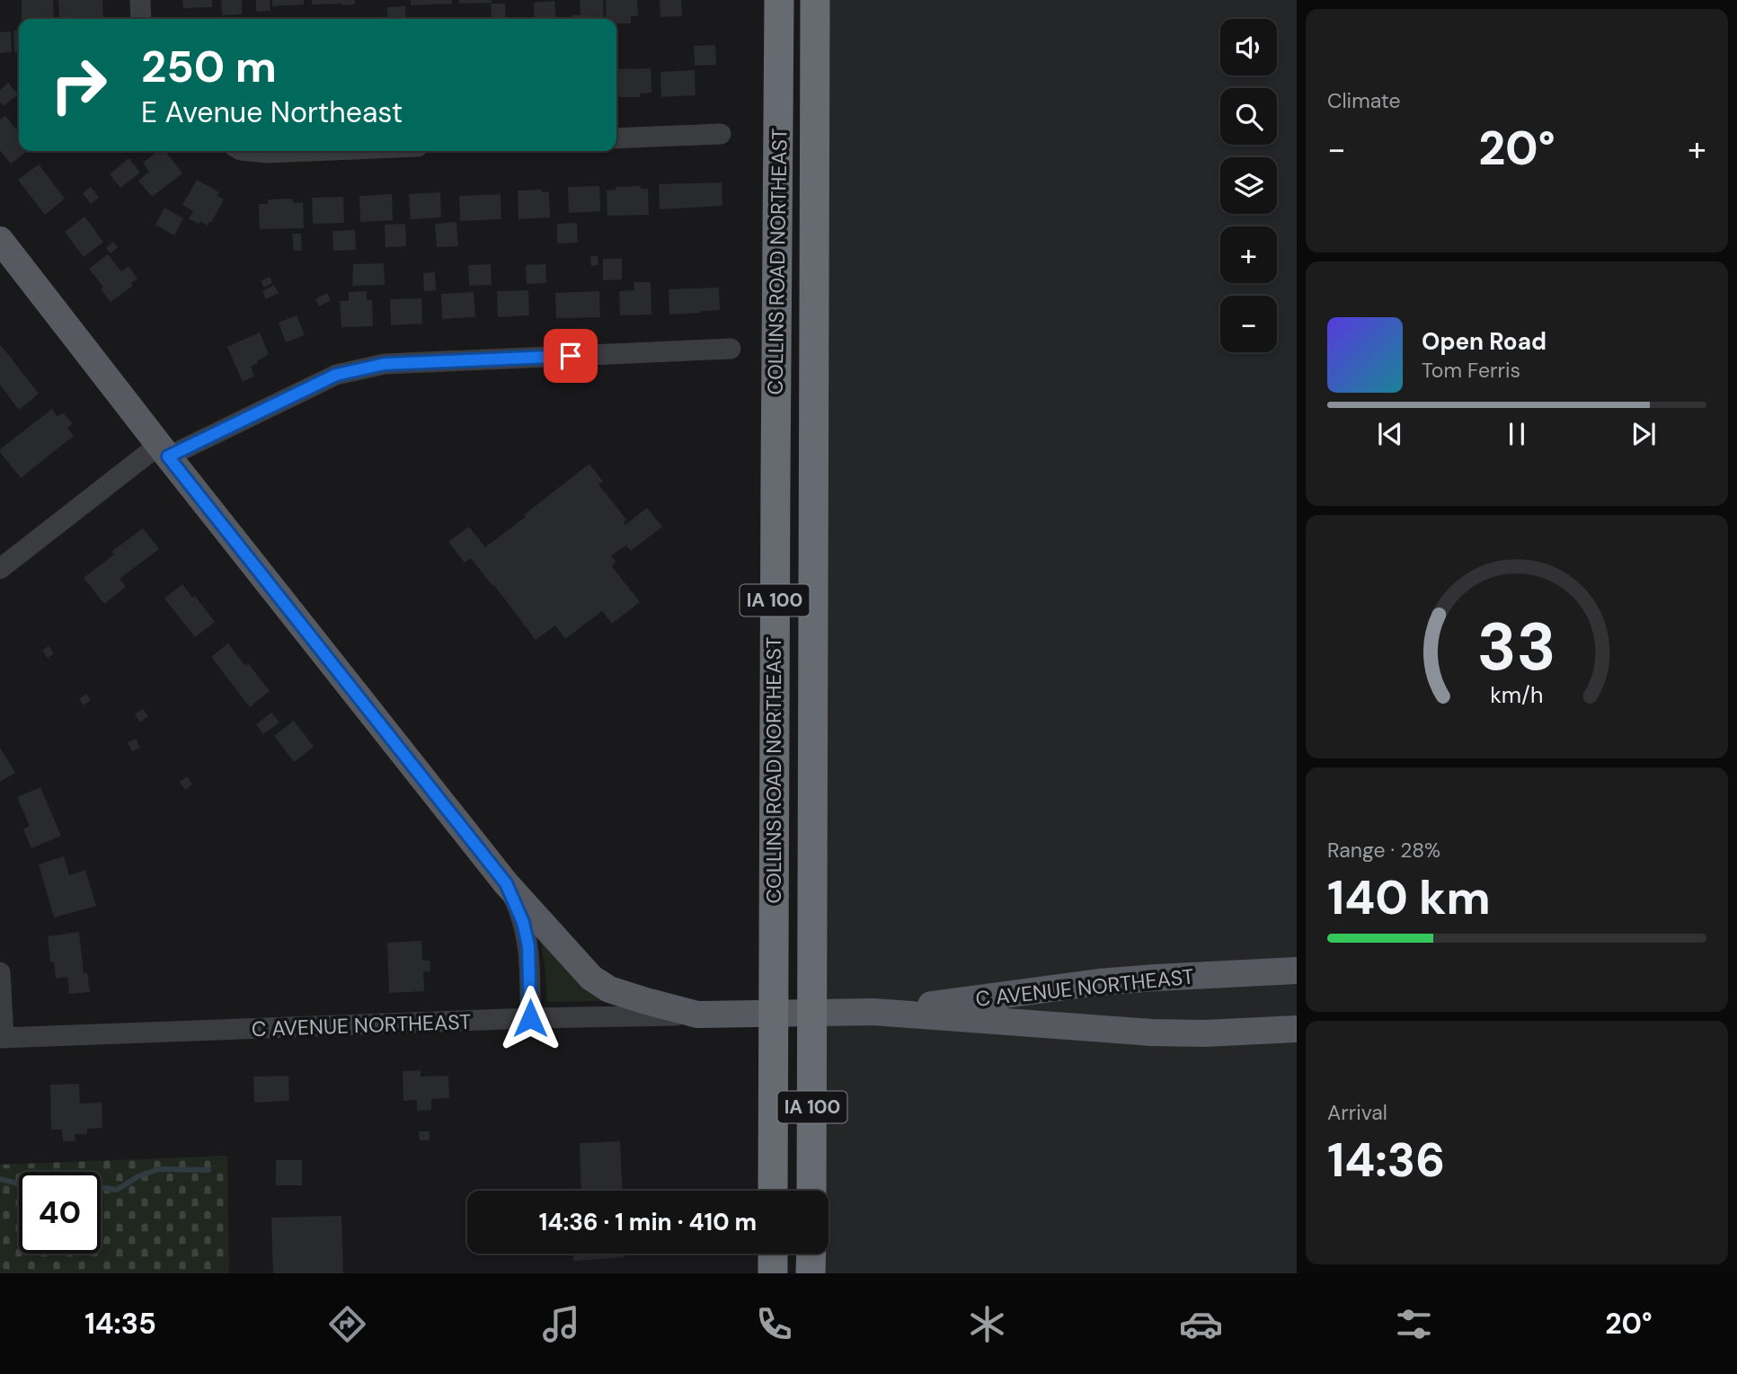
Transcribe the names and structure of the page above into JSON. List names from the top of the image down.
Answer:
{
  "streets": {
    "highway": ["COLLINS ROAD NORTHEAST", "IA 100"],
    "main road": ["C AVENUE NORTHEAST"]
  },
  "crossings": [
    ["COLLINS ROAD NORTHEAST", "C AVENUE NORTHEAST"]
  ],
  "page": {
    "tile": [
      "Climate",
      ["Range · 28%", "140 km"],
      ["Arrival", "14:36"]
    ],
    "map_buttons": ["+", "−"],
    "turn": ["250 m", "E Avenue Northeast"],
    "heat": ["−", "20°", "+"],
    "song": ["Open Road", "Tom Ferris"],
    "limit": "40",
    "trip": "14:36 · 1 min · 410 m",
    "tabs": ["14:35", "20°"],
    "gauge": ["33", "km/h"]
  }
}
